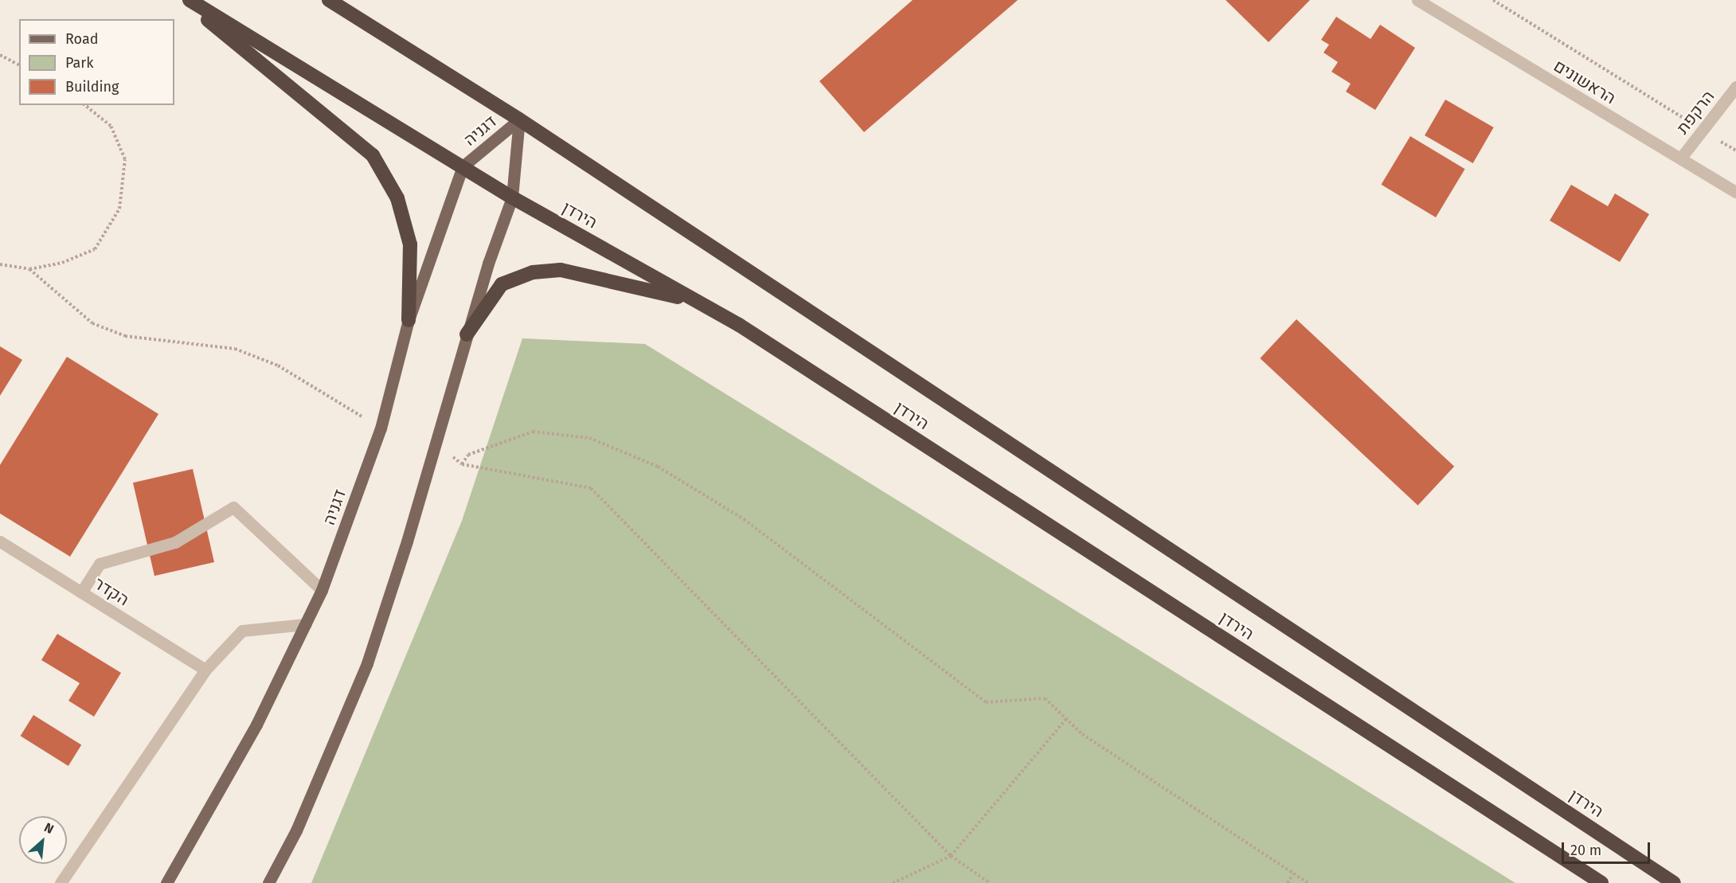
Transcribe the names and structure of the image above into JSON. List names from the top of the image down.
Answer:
{
  "streets": {
    "highway": ["הירדן"],
    "main road": ["דגניה"],
    "street": ["הראשונים", "הרקפת", "הקדר"]
  },
  "crossings": [
    ["הראשונים", "הרקפת"],
    ["דגניה", "הירדן"]
  ],
  "legend": ["Road", "Park", "Building"],
  "scale_bar": "20 m",
  "north": "top right"
}
